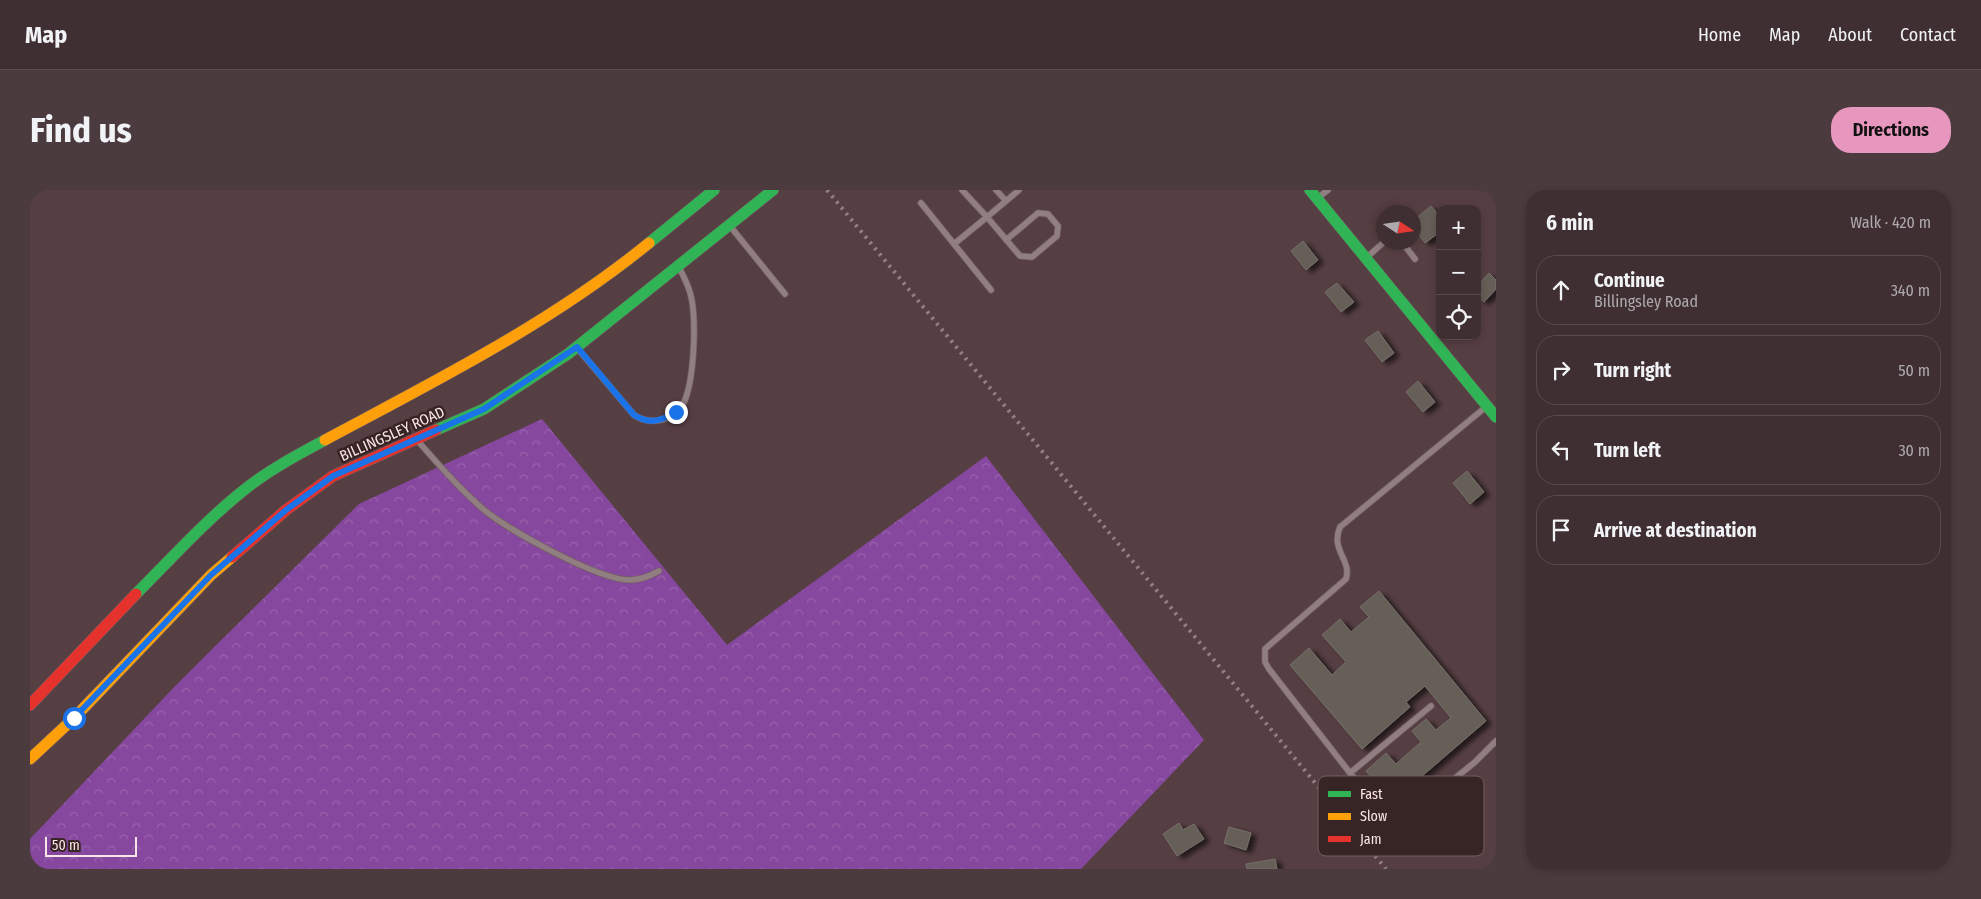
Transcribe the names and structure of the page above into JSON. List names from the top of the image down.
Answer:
{
  "streets": {
    "main road": ["BILLINGSLEY ROAD"]
  },
  "legend": ["Fast", "Slow", "Jam"],
  "scale_bar": "50 m",
  "north": "right",
  "page": {
    "header": "Map",
    "nav": [
      "Home",
      "Map",
      "About",
      "Contact"
    ],
    "buttons": "Directions",
    "title": "Find us",
    "heading": ["6 min", "Walk · 420 m"],
    "map_buttons": ["+", "−"],
    "list": [
      ["Continue", "Billingsley Road", "340 m"],
      ["Turn right", "50 m"],
      ["Turn left", "30 m"],
      "Arrive at destination"
    ],
    "scale": "50 m"
  }
}
